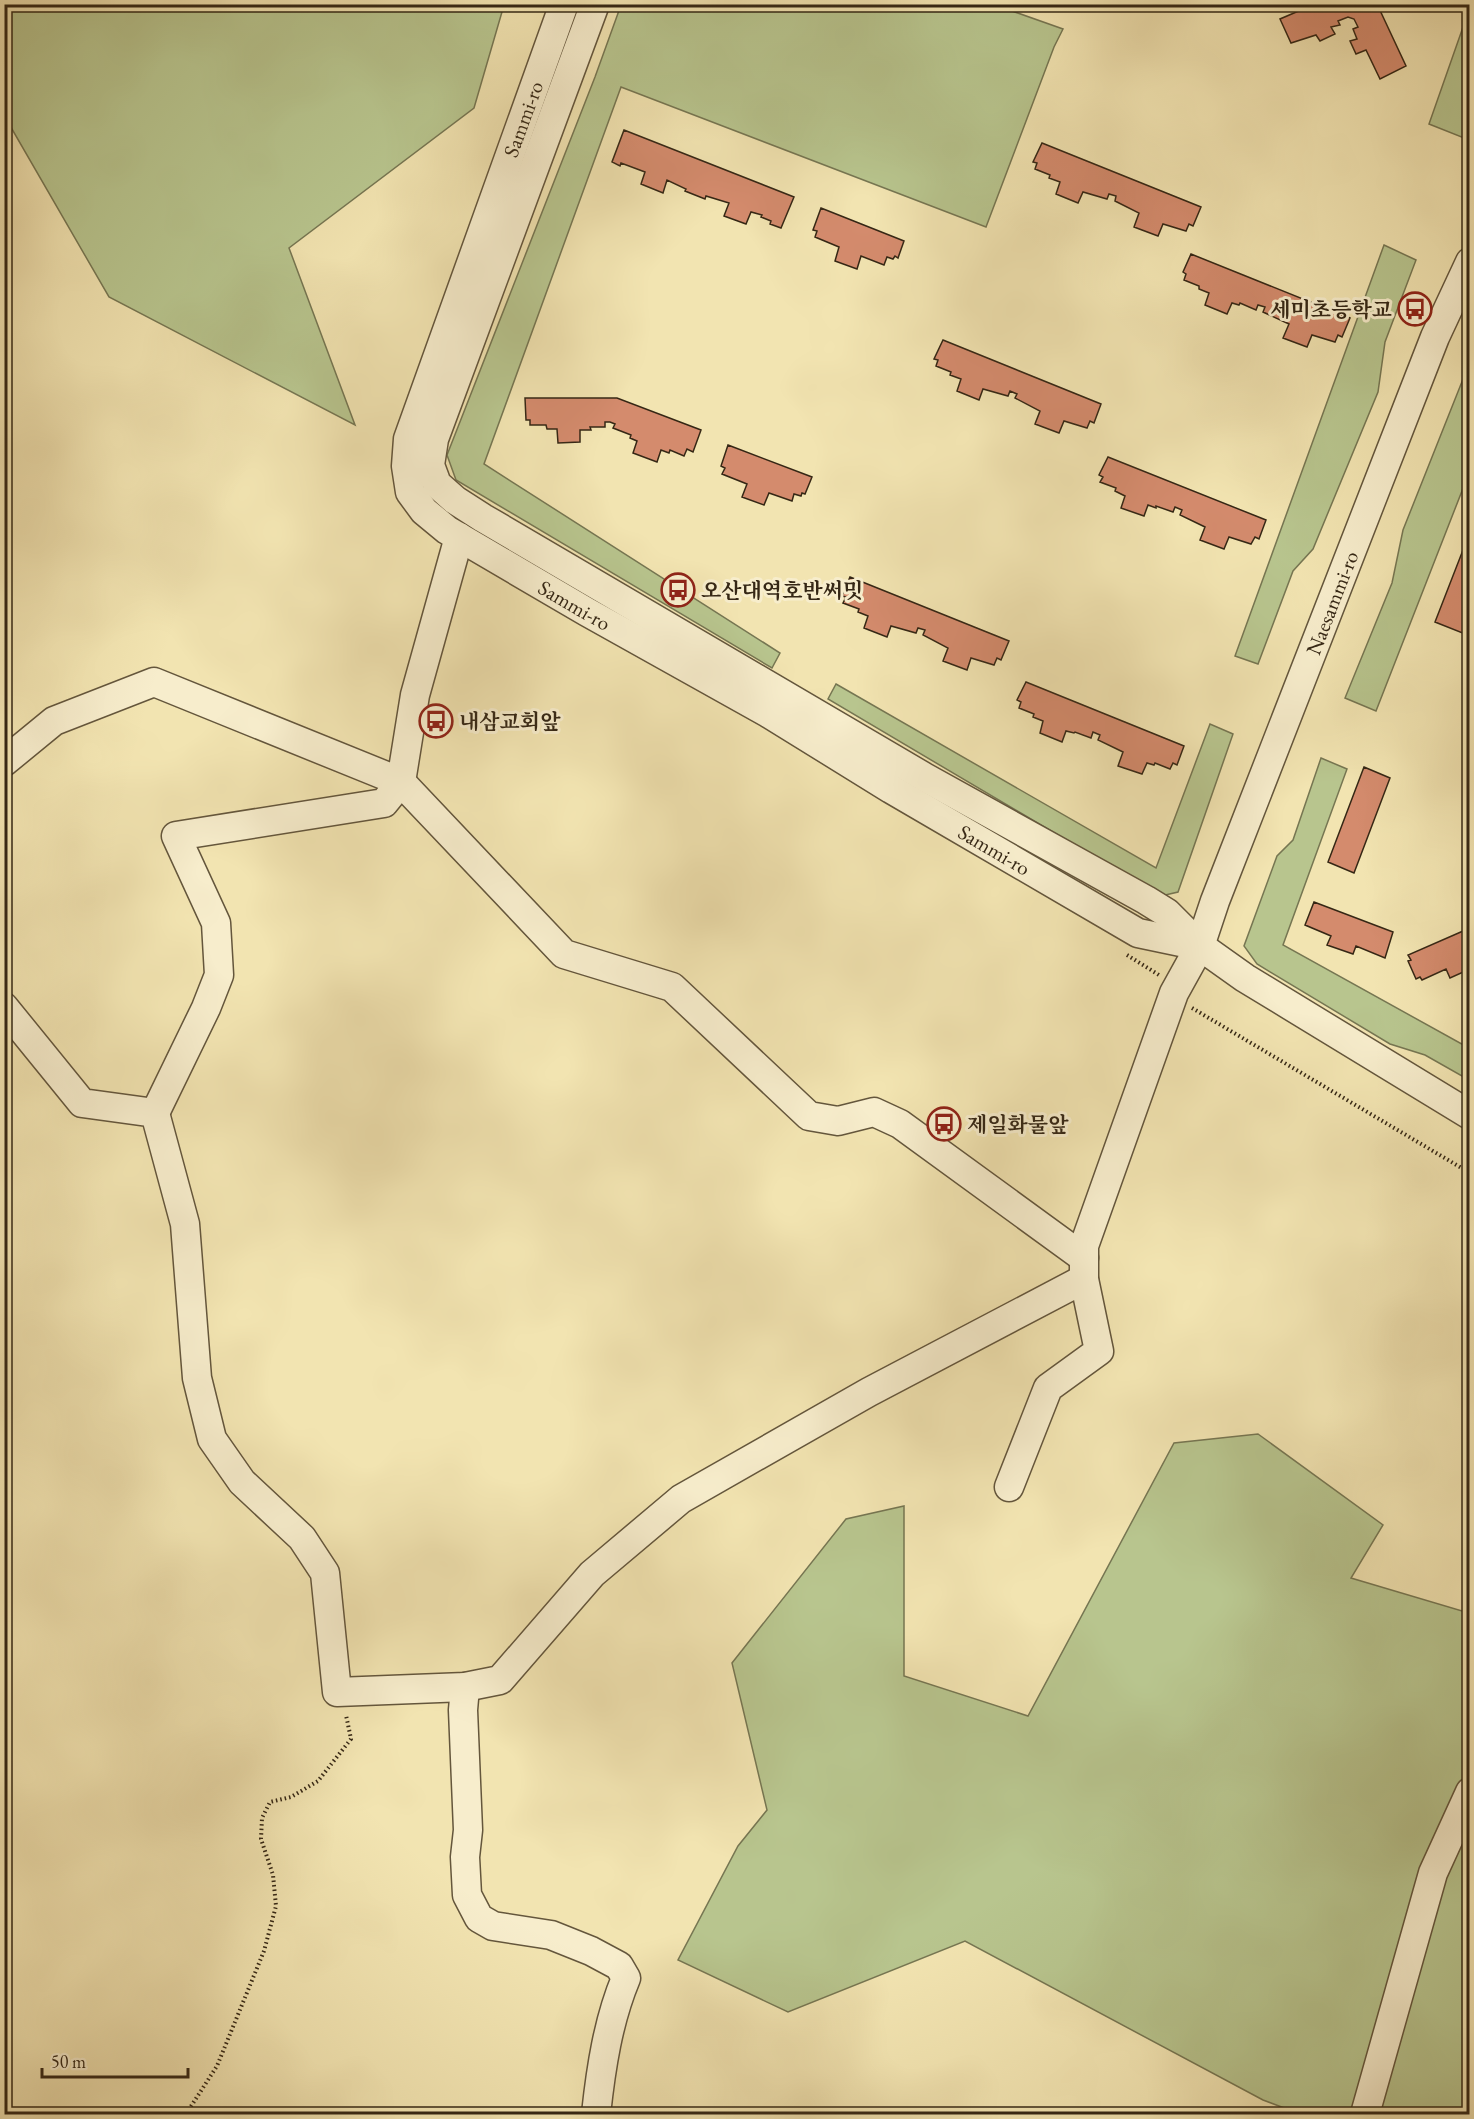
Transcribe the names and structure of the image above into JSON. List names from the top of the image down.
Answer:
{
  "streets": {
    "street": ["Sammi-ro", "Naesammi-ro"]
  },
  "crossings": [
    ["Sammi-ro", "Naesammi-ro"]
  ],
  "places": {
    "bus stop": [
      "세미초등학교",
      "오산대역호반써밋",
      "내삼교회앞",
      "제일화물앞"
    ]
  },
  "scale_bar": "50 m"
}
